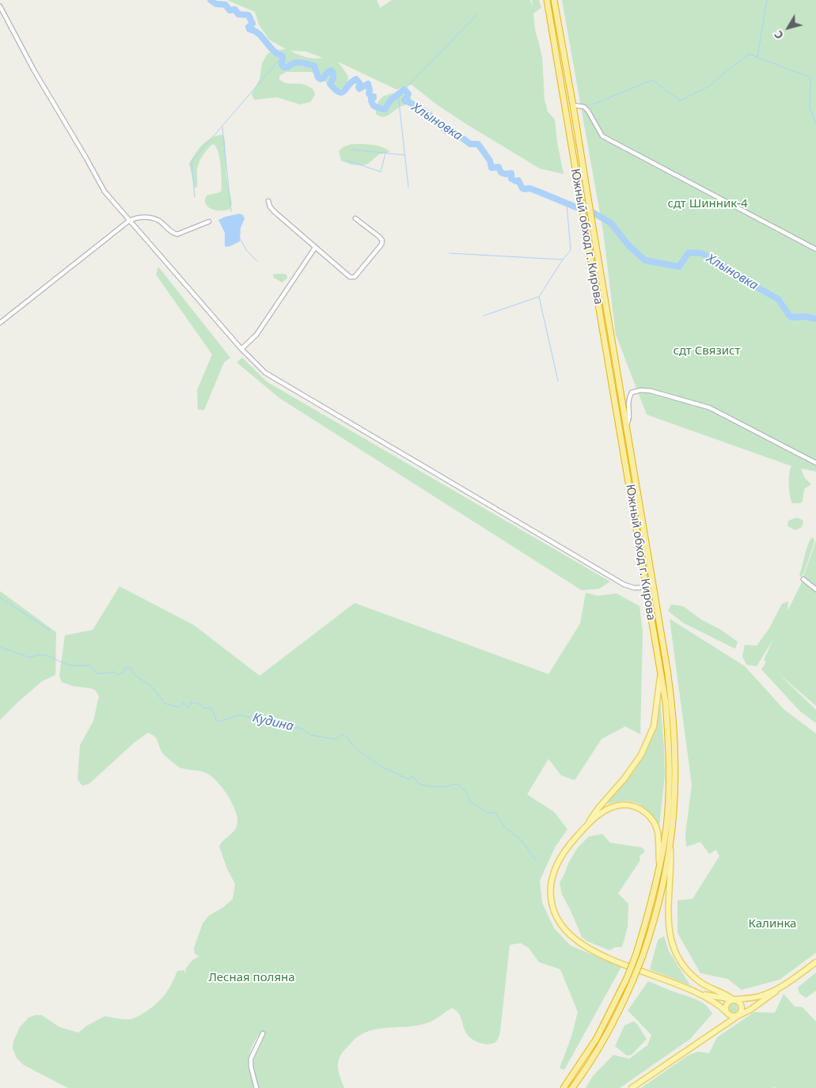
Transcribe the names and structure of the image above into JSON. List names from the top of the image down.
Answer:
{
  "streets": {
    "highway": ["Южный обход г. Кирова"]
  },
  "water": ["Хлыновка", "Кудина"],
  "parks": [
    "сдт Шинник-4",
    "сдт Связист",
    "Калинка",
    "Лесная поляна"
  ],
  "north": "bottom left"
}
